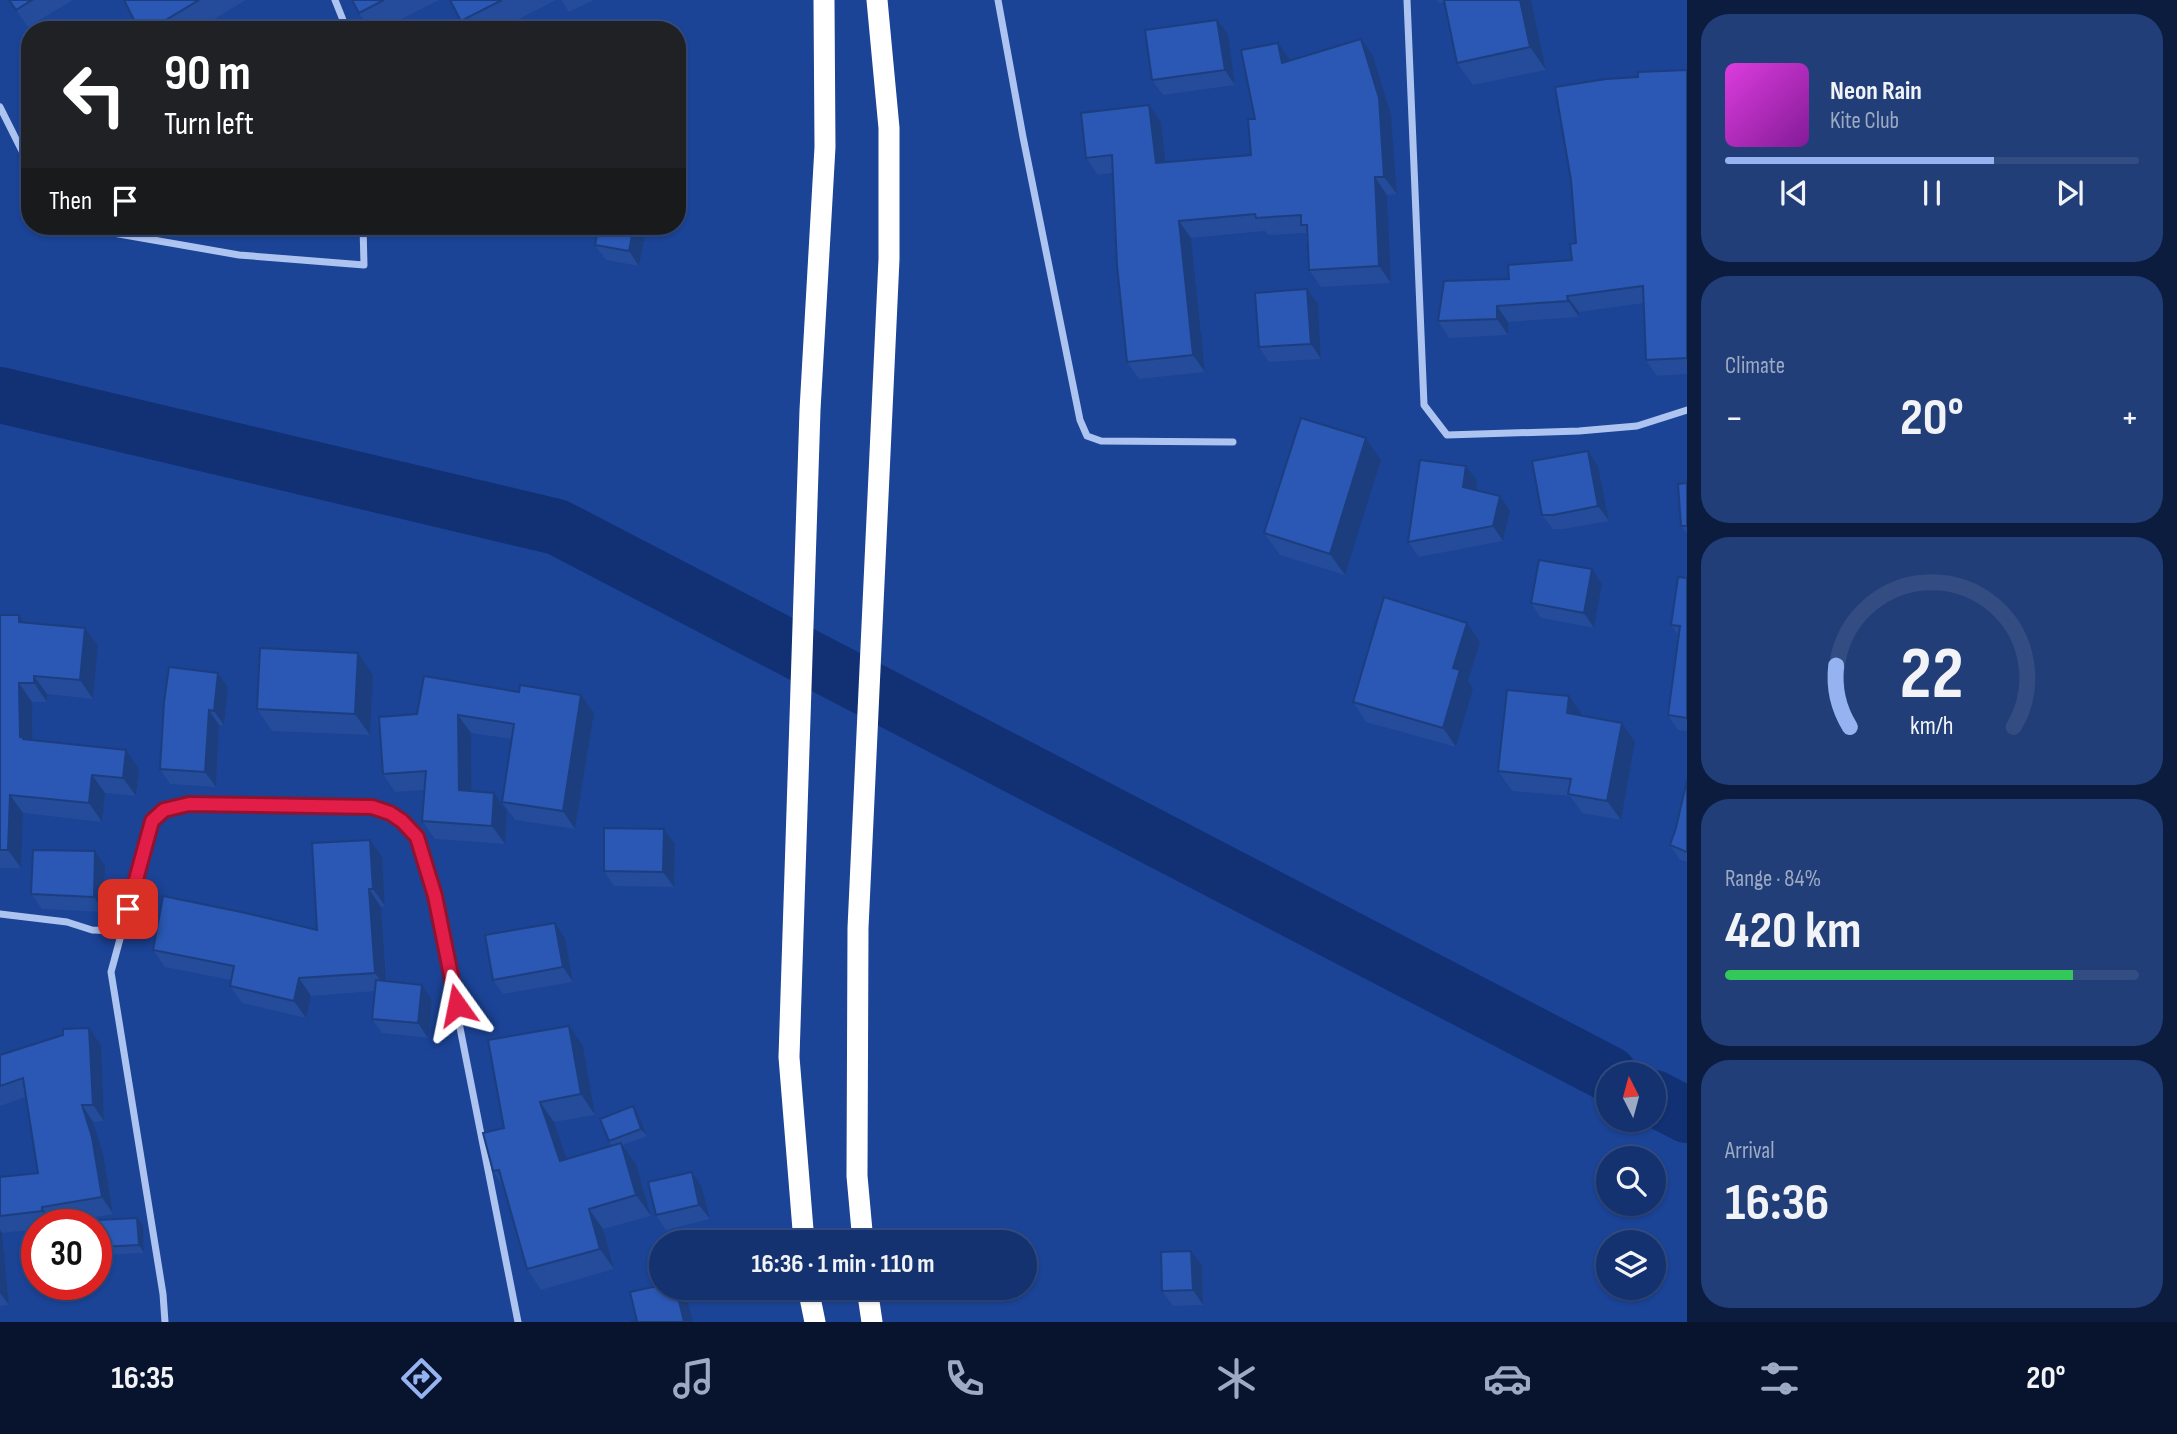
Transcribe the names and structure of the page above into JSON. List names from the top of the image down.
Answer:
{
  "north": "top",
  "page": {
    "turn": ["90 m", "Turn left"],
    "song": ["Neon Rain", "Kite Club"],
    "then": "Then",
    "tile": [
      "Climate",
      ["Range · 84%", "420 km"],
      ["Arrival", "16:36"]
    ],
    "heat": ["−", "20°", "+"],
    "limit": "30",
    "trip": "16:36 · 1 min · 110 m",
    "tabs": ["16:35", "20°"],
    "gauge": ["22", "km/h"]
  }
}
